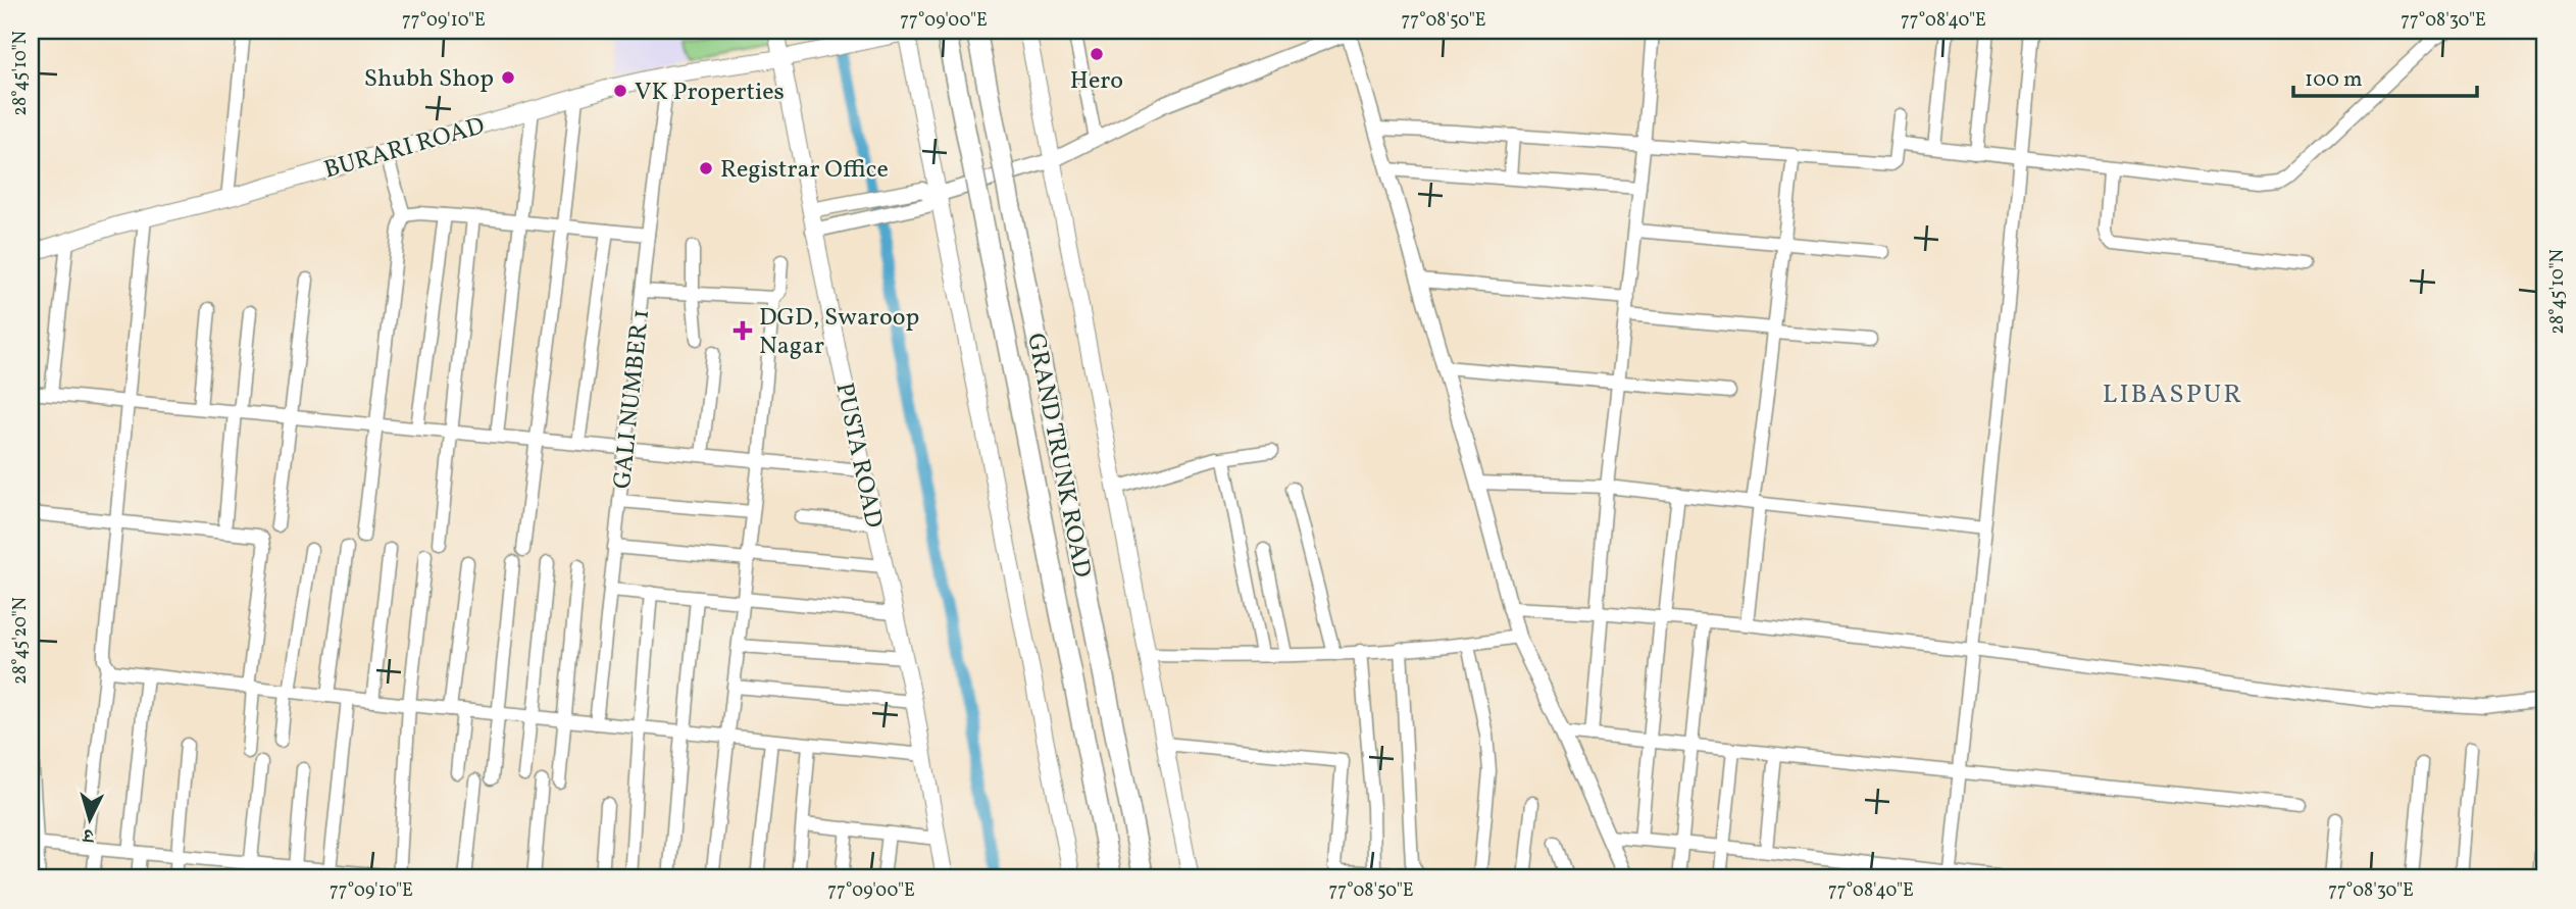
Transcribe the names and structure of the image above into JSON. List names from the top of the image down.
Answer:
{
  "streets": {
    "highway": ["GRAND TRUNK ROAD"],
    "main road": ["BURARI ROAD", "PUSTA ROAD"],
    "street": ["GALI NUMBER 1"]
  },
  "crossings": [
    ["BURARI ROAD", "GALI NUMBER 1"],
    ["BURARI ROAD", "PUSTA ROAD"]
  ],
  "districts": ["LIBASPUR"],
  "places": {
    "other": [
      "Hero",
      "Shubh Shop",
      "VK Properties",
      "Registrar Office"
    ],
    "health": ["DGD, Swaroop Nagar"]
  },
  "scale_bar": "100 m",
  "north": "bottom",
  "coordinates": [
    "77°09'10\"E",
    "77°09'00\"E",
    "77°08'50\"E",
    "77°08'40\"E",
    "77°08'30\"E",
    "28°45'10\"N",
    "28°45'20\"N"
  ]
}
